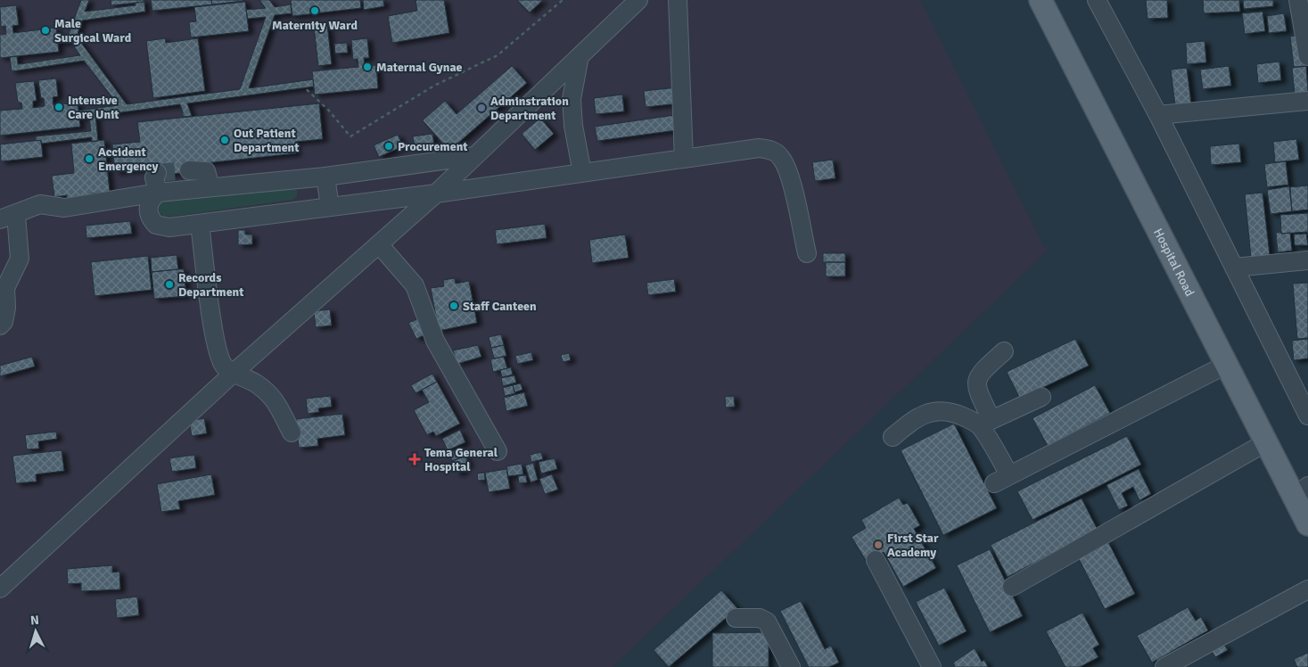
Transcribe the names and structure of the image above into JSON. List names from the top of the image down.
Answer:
{
  "streets": {
    "main road": ["Hospital Road"]
  },
  "places": {
    "other": [
      "Maternity Ward",
      "Male Surgical Ward",
      "Maternal Gynae",
      "Intensive Care Unit",
      "Adminstration Department",
      "Out Patient Department",
      "Procurement",
      "Accident Emergency",
      "Records Department",
      "Staff Canteen",
      "First Star Academy"
    ],
    "health": ["Tema General Hospital"]
  },
  "north": "top"
}
